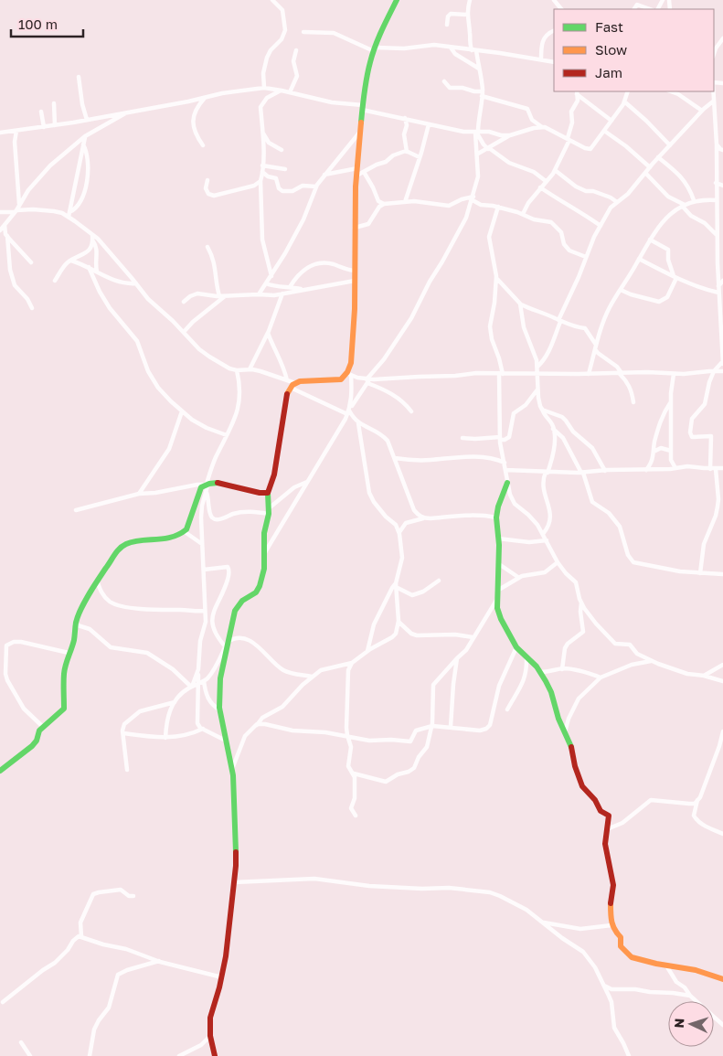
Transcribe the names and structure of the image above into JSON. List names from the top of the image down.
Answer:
{
  "legend": ["Fast", "Slow", "Jam"],
  "scale_bar": "100 m",
  "north": "left"
}
